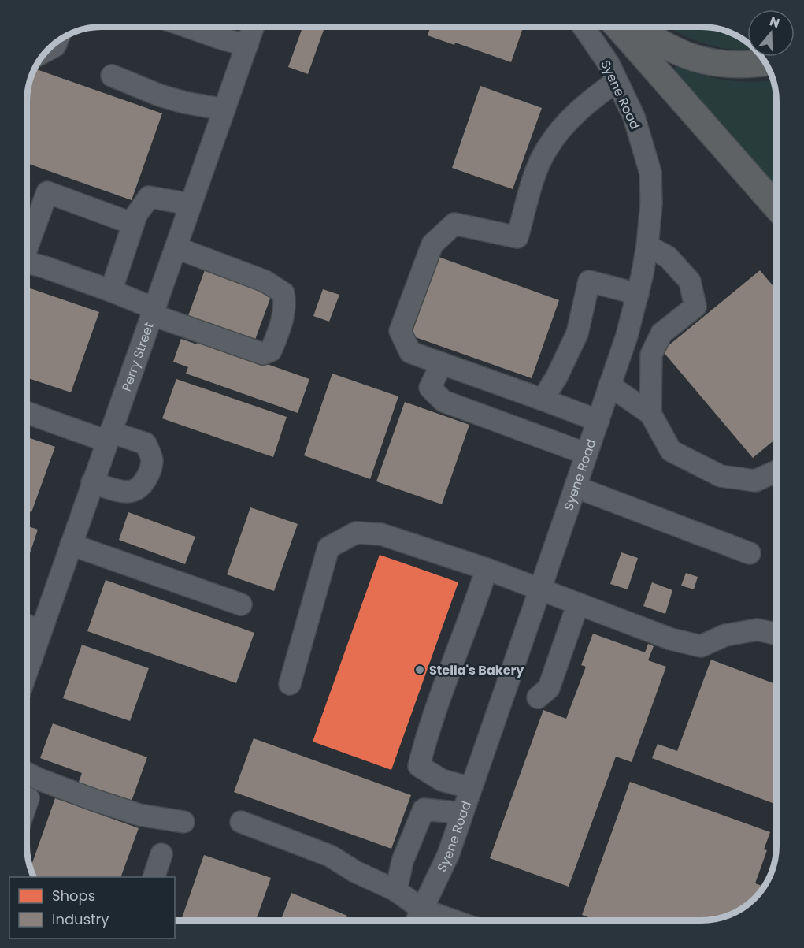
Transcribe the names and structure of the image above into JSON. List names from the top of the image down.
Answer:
{
  "streets": {
    "street": ["Syene Road", "Perry Street"]
  },
  "places": ["Stella's Bakery"],
  "legend": ["Shops", "Industry"],
  "north": "top"
}
